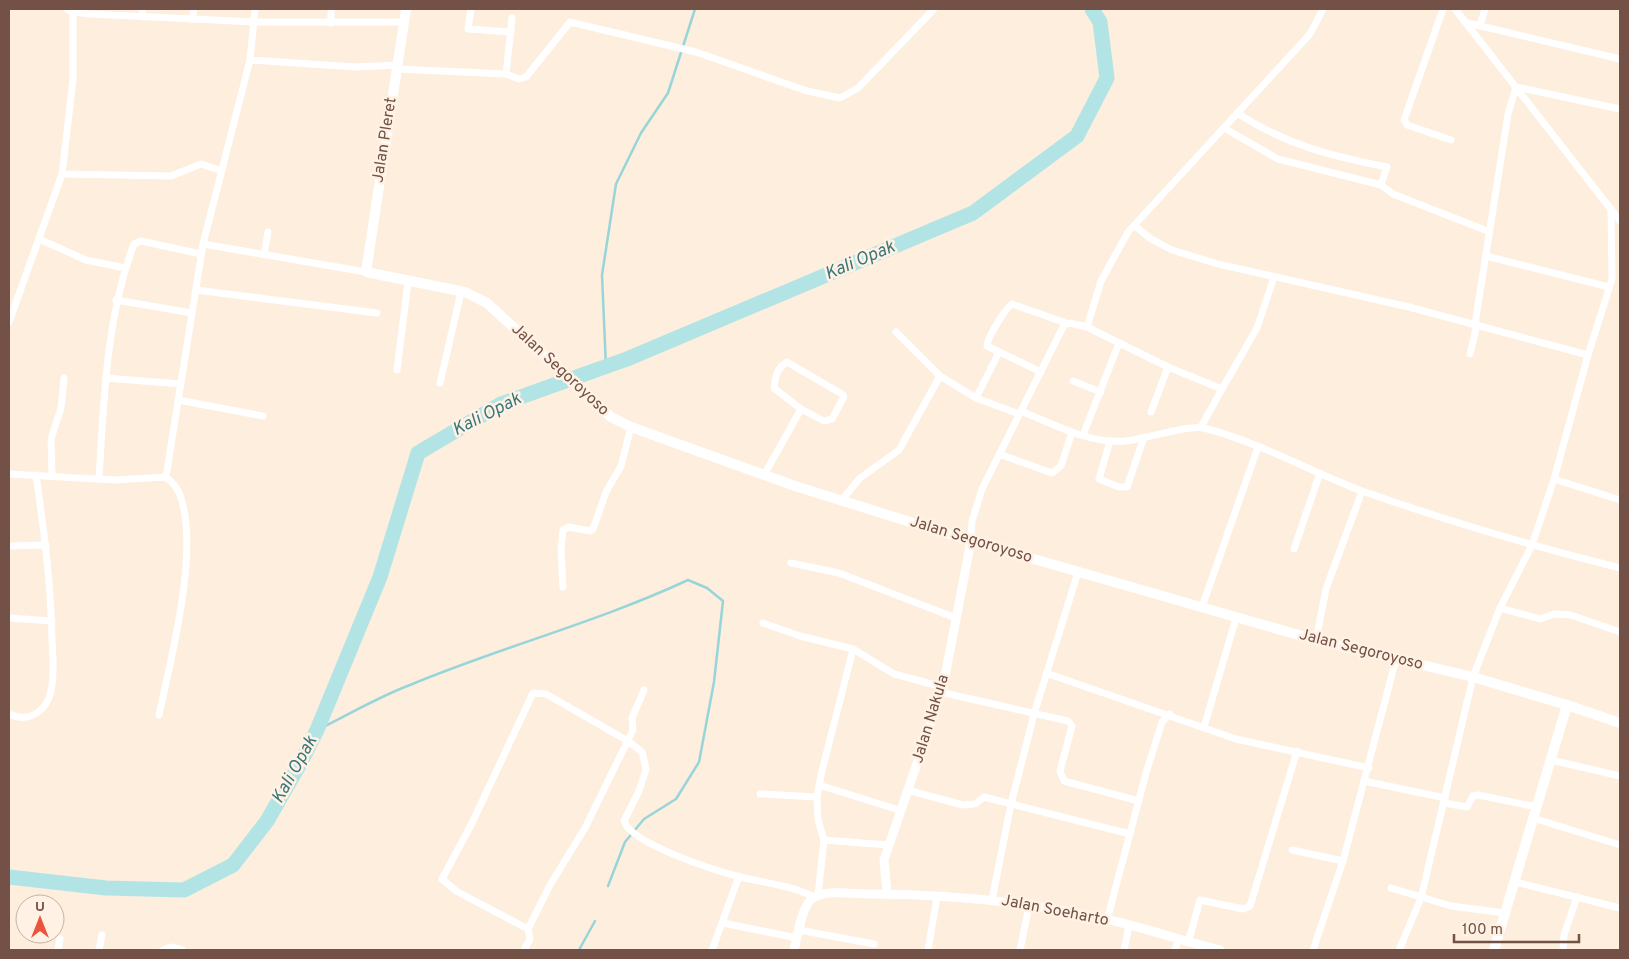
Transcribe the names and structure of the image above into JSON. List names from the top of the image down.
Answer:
{
  "streets": {
    "main road": ["Jalan Pleret", "Jalan Segoroyoso"],
    "street": ["Jalan Nakula", "Jalan Soeharto"]
  },
  "crossings": [
    ["Jalan Pleret", "Jalan Segoroyoso"],
    ["Jalan Segoroyoso", "Jalan Nakula"],
    ["Jalan Nakula", "Jalan Soeharto"]
  ],
  "water": ["Kali Opak"],
  "scale_bar": "100 m",
  "north": "top"
}
